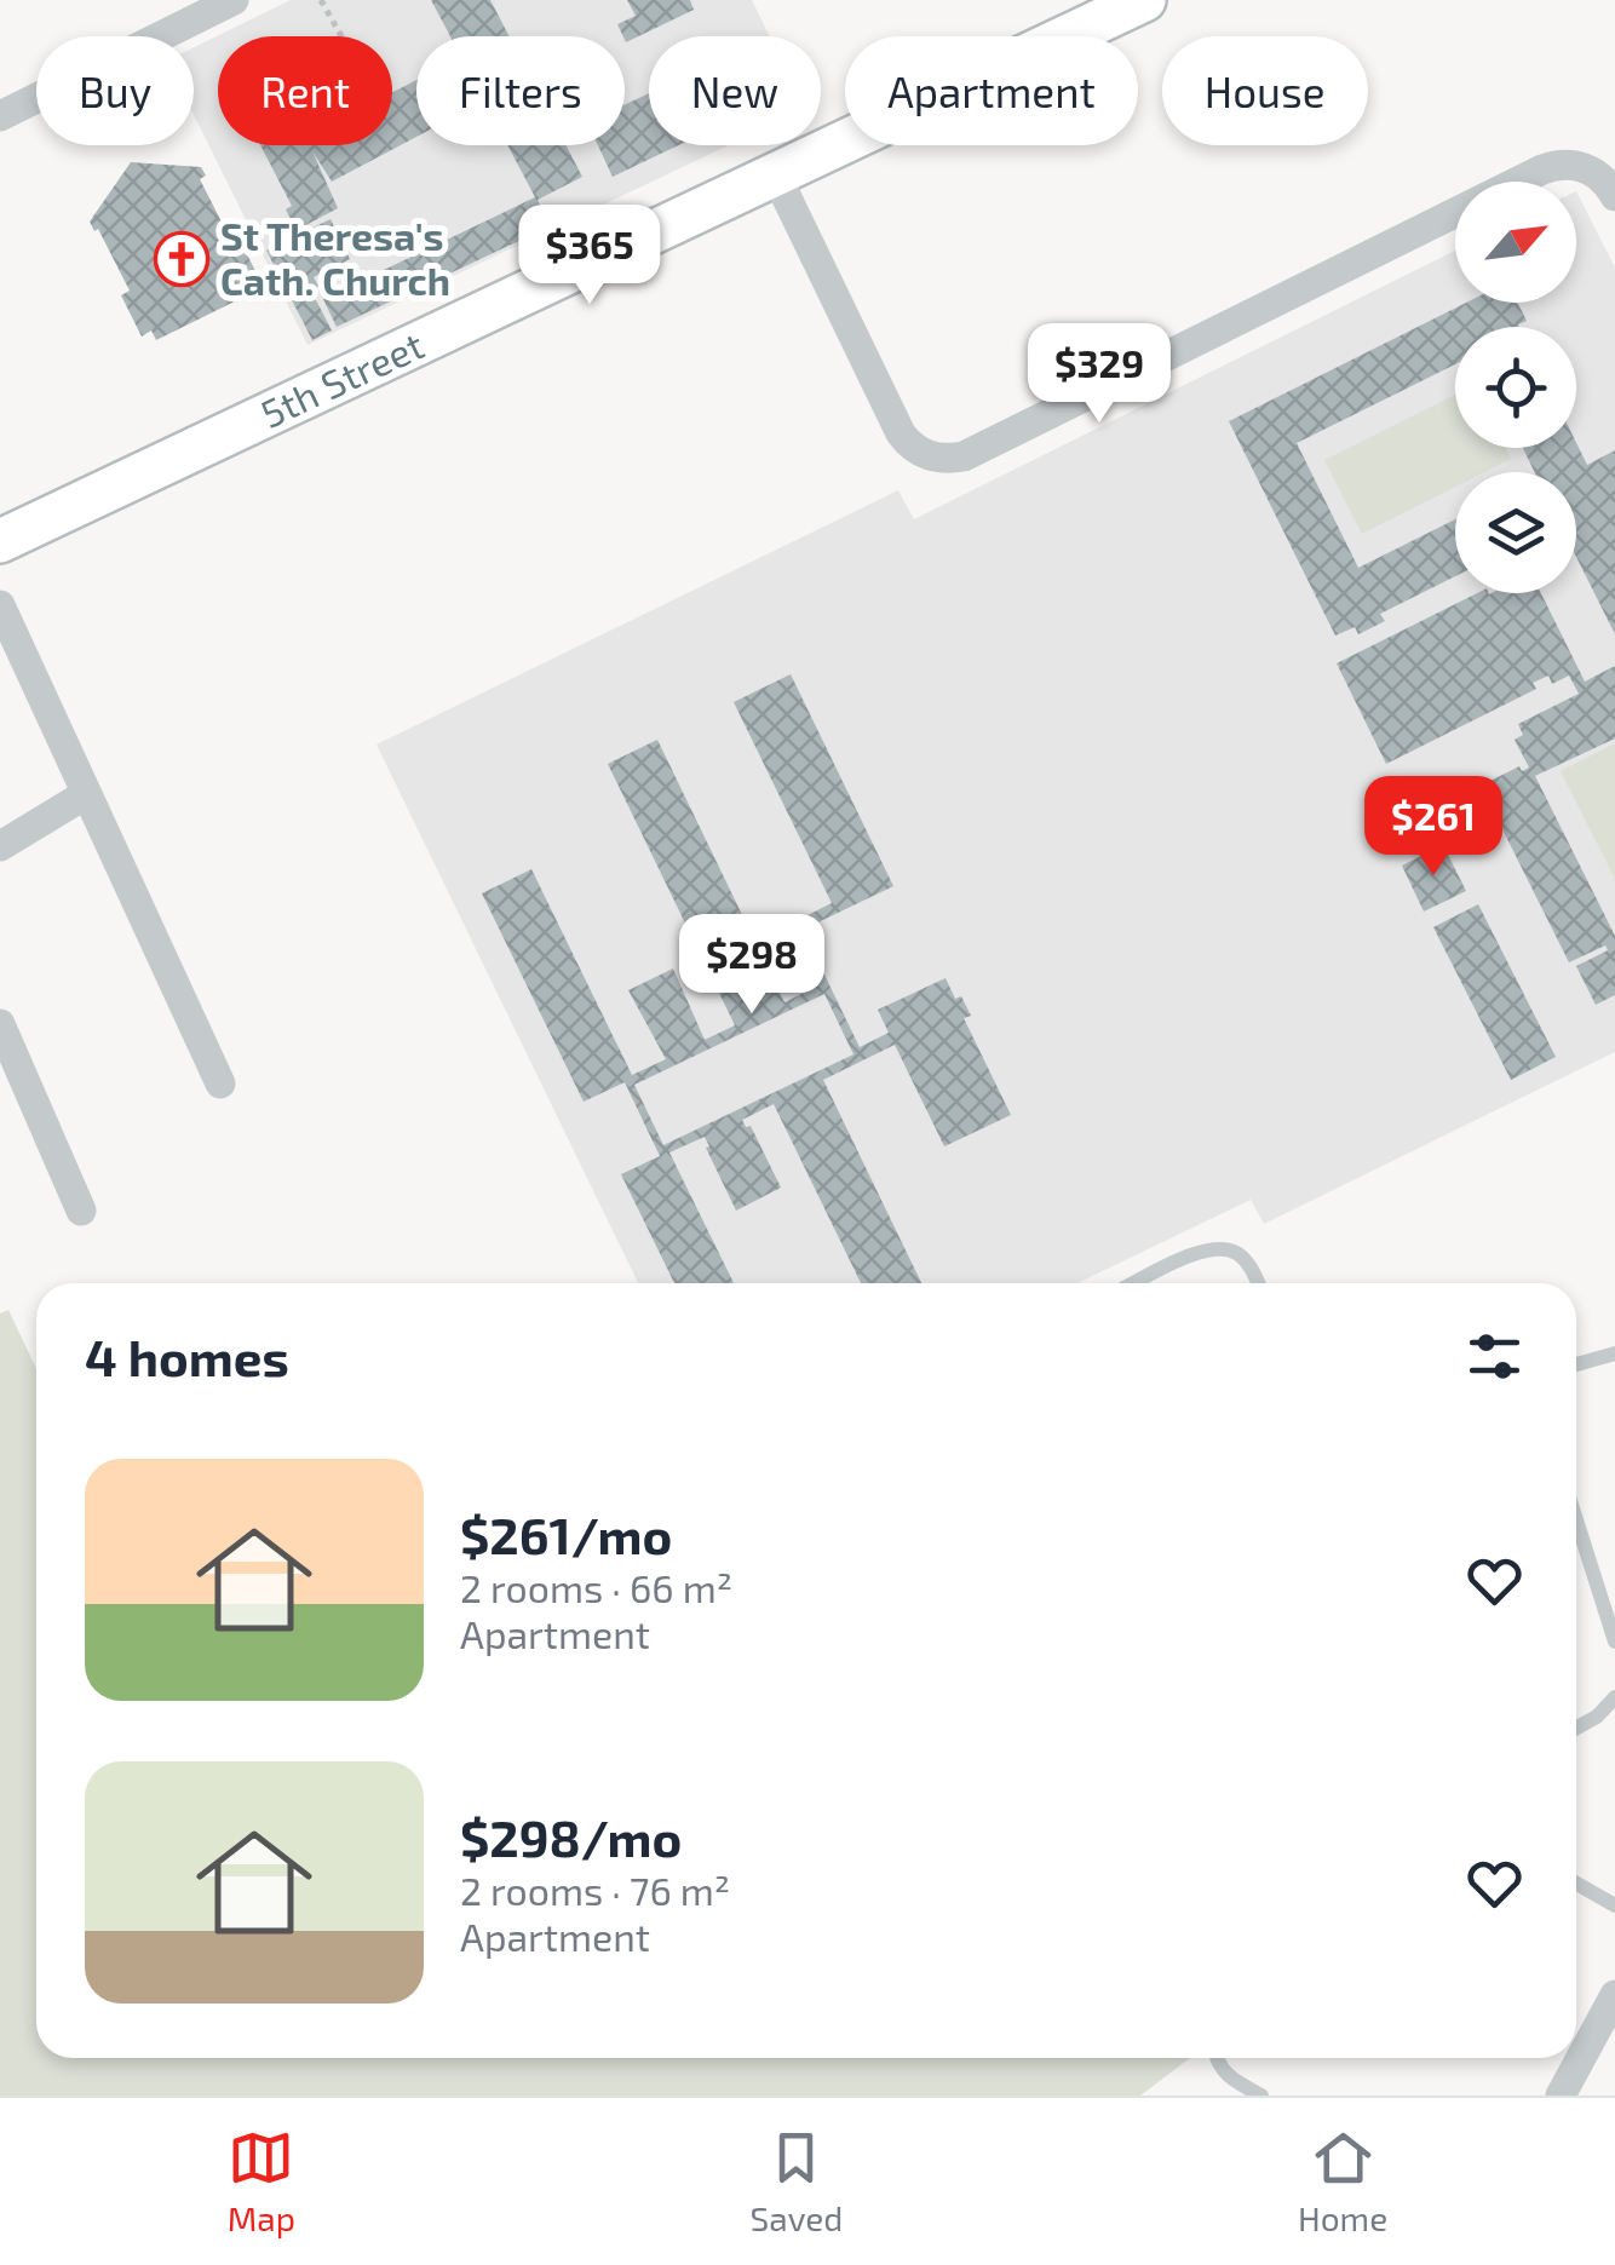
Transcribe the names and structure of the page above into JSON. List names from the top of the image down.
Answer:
{
  "streets": {
    "street": ["5th Street"]
  },
  "places": {
    "church": ["St Theresa's Cath. Church"]
  },
  "north": "top right",
  "page": {
    "chip": [
      "Buy",
      "Rent",
      "Filters",
      "New",
      "Apartment",
      "House"
    ],
    "price": [
      "$365",
      "$329",
      "$261",
      "$298"
    ],
    "heading": "4 homes",
    "list": [
      {
        "name": "$261/mo",
        "note": "2 rooms · 66 m² · Apartment"
      },
      {
        "name": "$298/mo",
        "note": "2 rooms · 76 m² · Apartment"
      }
    ],
    "tabs": ["Map", "Saved", "Home"]
  }
}
